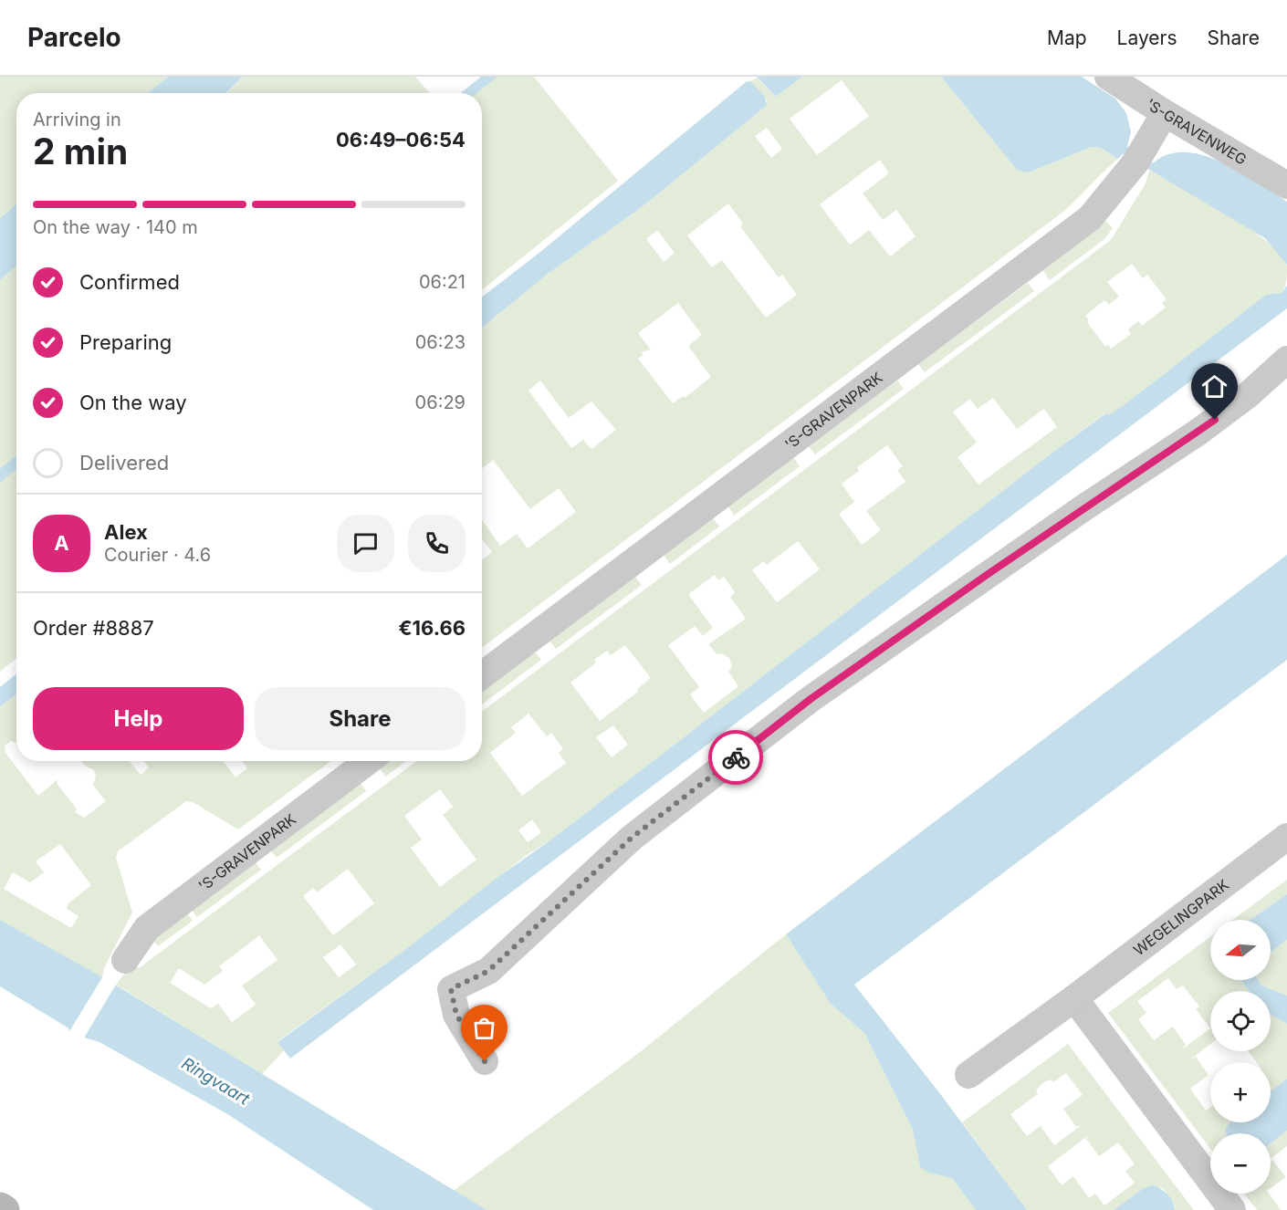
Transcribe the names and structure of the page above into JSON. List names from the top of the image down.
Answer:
{
  "streets": {
    "street": ["'S-GRAVENWEG", "'S-GRAVENPARK", "WEGELINGPARK"]
  },
  "crossings": [
    ["'S-GRAVENWEG", "'S-GRAVENPARK"]
  ],
  "water": ["Ringvaart"],
  "north": "left",
  "page": {
    "header": "Parcelo",
    "nav": ["Map", "Layers", "Share"],
    "heading": ["2 min", "Arriving in", "06:49–06:54"],
    "panel": [
      "Alex",
      "Courier · 4.6",
      "Order #8887",
      "€16.66"
    ],
    "bar": "On the way · 140 m",
    "list": [
      ["Confirmed", "06:21"],
      ["Preparing", "06:23"],
      ["On the way", "06:29"],
      "Delivered"
    ],
    "round": "A",
    "buttons": ["Help", "Share"],
    "map_buttons": ["+", "−"]
  }
}
